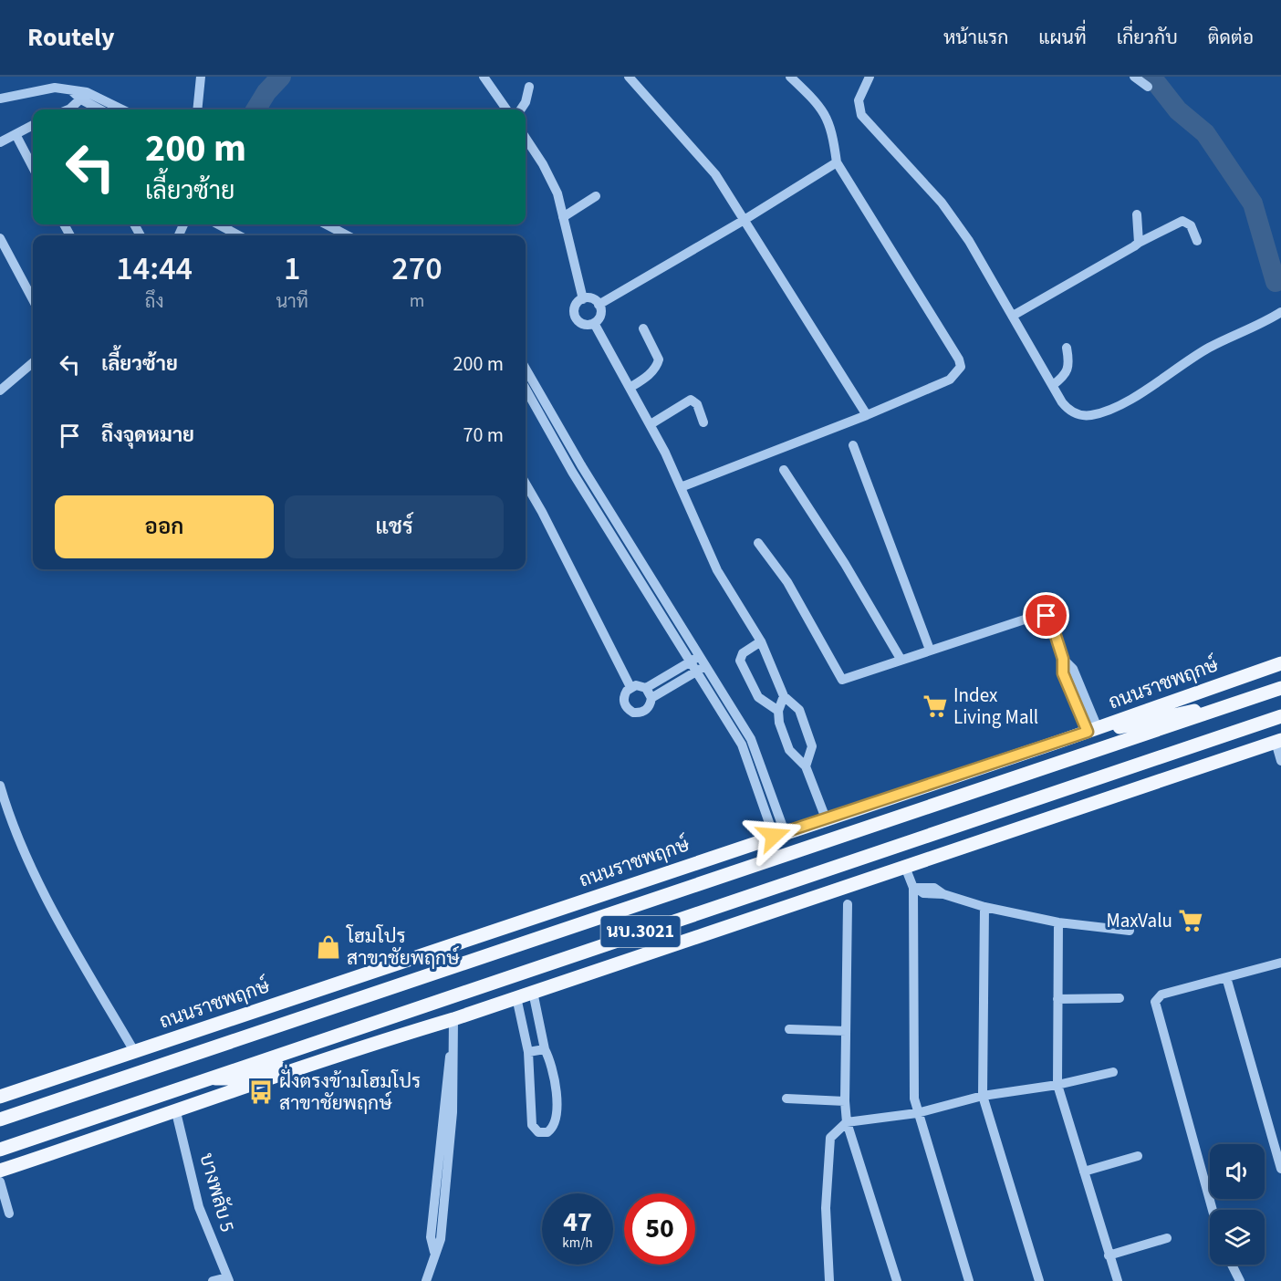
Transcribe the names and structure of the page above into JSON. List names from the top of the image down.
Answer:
{
  "streets": {
    "main road": ["ถนนราชพฤกษ์", "นบ.3021"],
    "street": ["บางพลับ 5"]
  },
  "crossings": [
    ["นบ.3021", "บางพลับ 5"]
  ],
  "places": {
    "supermarket": ["Index Living Mall", "MaxValu"],
    "shop": ["โฮมโปร สาขาชัยพฤกษ์"],
    "bus stop": ["ฝั่งตรงข้ามโฮมโปร สาขาชัยพฤกษ์"]
  },
  "page": {
    "header": "Routely",
    "nav": [
      "หน้าแรก",
      "แผนที่",
      "เกี่ยวกับ",
      "ติดต่อ"
    ],
    "turn": ["200 m", "เลี้ยวซ้าย"],
    "eta": [
      "14:44",
      "ถึง",
      "1",
      "นาที",
      "270",
      "m"
    ],
    "list": [
      {
        "name": "เลี้ยวซ้าย",
        "value": "200 m"
      },
      {
        "name": "ถึงจุดหมาย",
        "value": "70 m"
      }
    ],
    "buttons": ["ออก", "แชร์"],
    "speed": "47 km/h",
    "limit": "50"
  }
}
